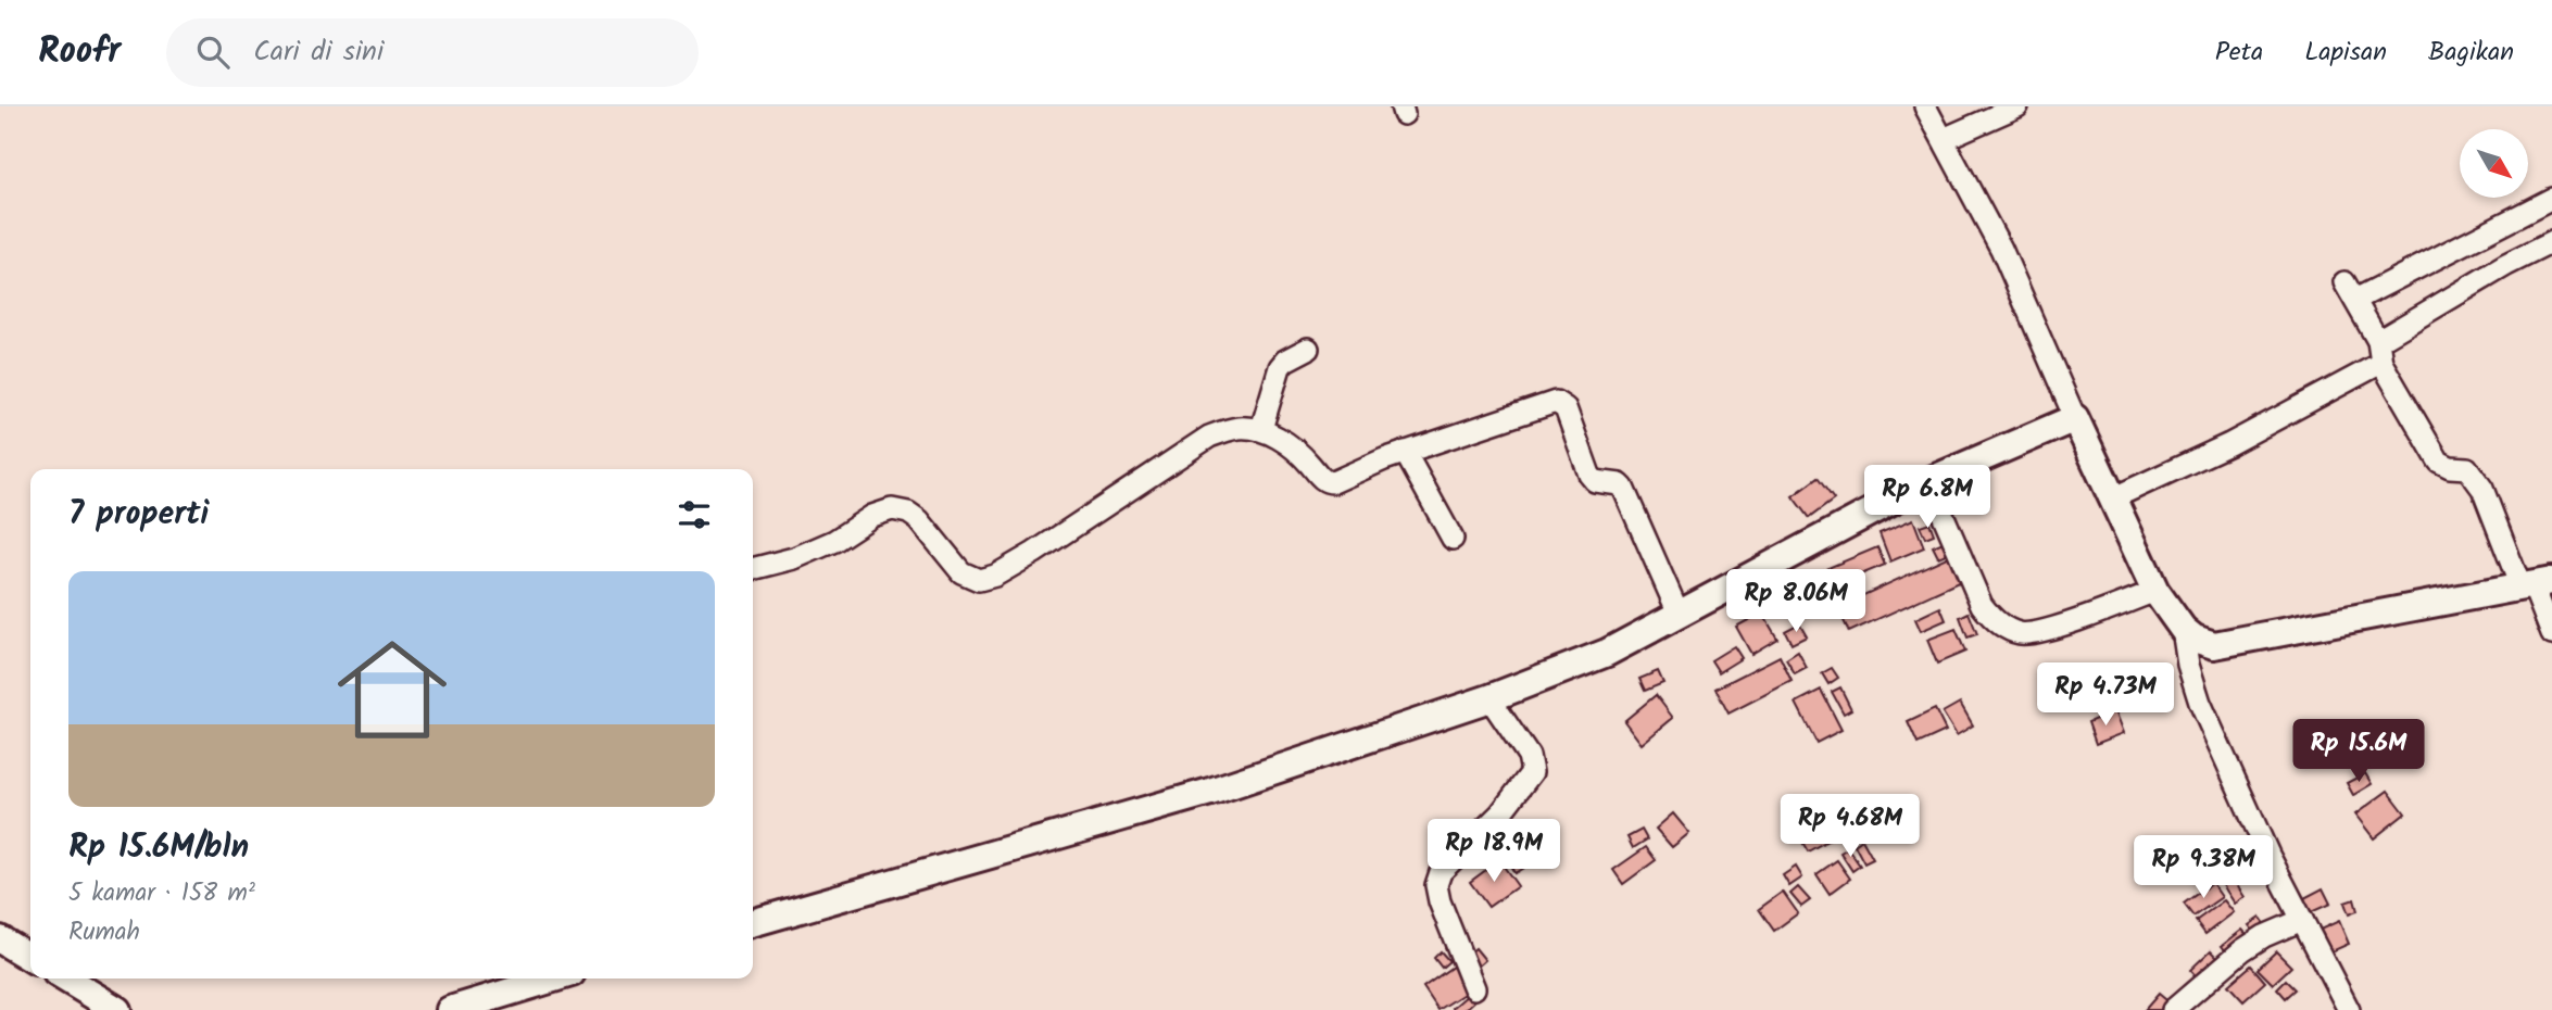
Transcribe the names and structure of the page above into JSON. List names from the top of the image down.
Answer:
{
  "north": "bottom right",
  "page": {
    "header": "Roofr",
    "search": "Cari di sini",
    "nav": ["Peta", "Lapisan", "Bagikan"],
    "price": [
      "Rp 6.8M",
      "Rp 8.06M",
      "Rp 4.73M",
      "Rp 15.6M",
      "Rp 4.68M",
      "Rp 18.9M",
      "Rp 9.38M"
    ],
    "heading": "7 properti",
    "list": [
      {
        "name": "Rp 15.6M/bln",
        "note": "5 kamar · 158 m² · Rumah"
      }
    ]
  }
}
